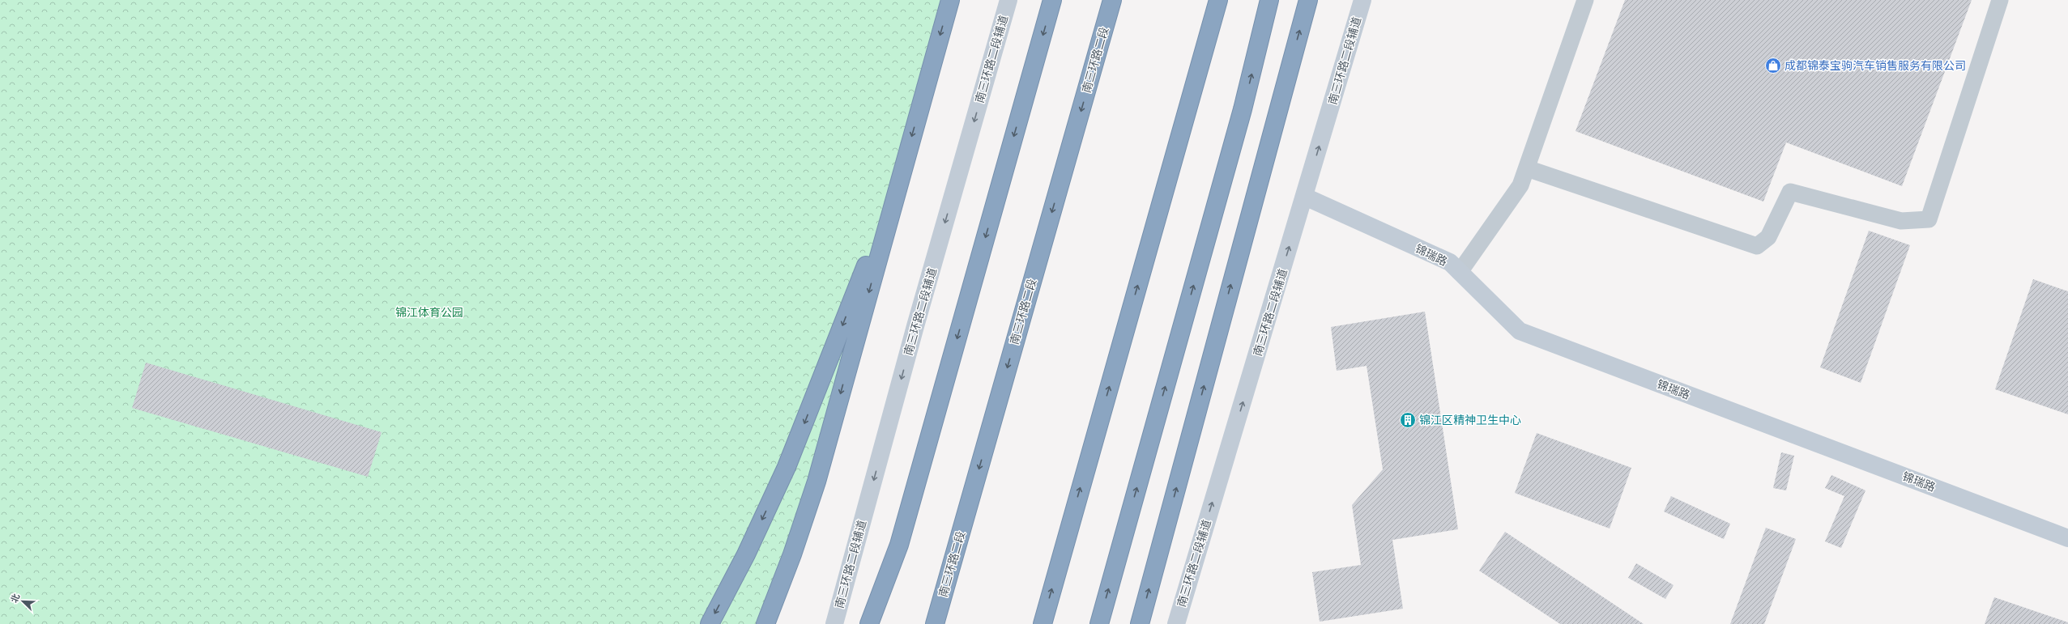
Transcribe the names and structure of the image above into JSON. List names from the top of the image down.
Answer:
{
  "streets": {
    "highway": ["南三环路二段"],
    "main road": ["南三环路二段辅道", "锦瑞路"]
  },
  "crossings": [
    ["南三环路二段辅道", "锦瑞路"]
  ],
  "parks": ["锦江体育公园"],
  "places": {
    "shop": ["成都锦泰宝驹汽车销售服务有限公司"],
    "building": ["锦江区精神卫生中心"]
  },
  "north": "top left"
}
